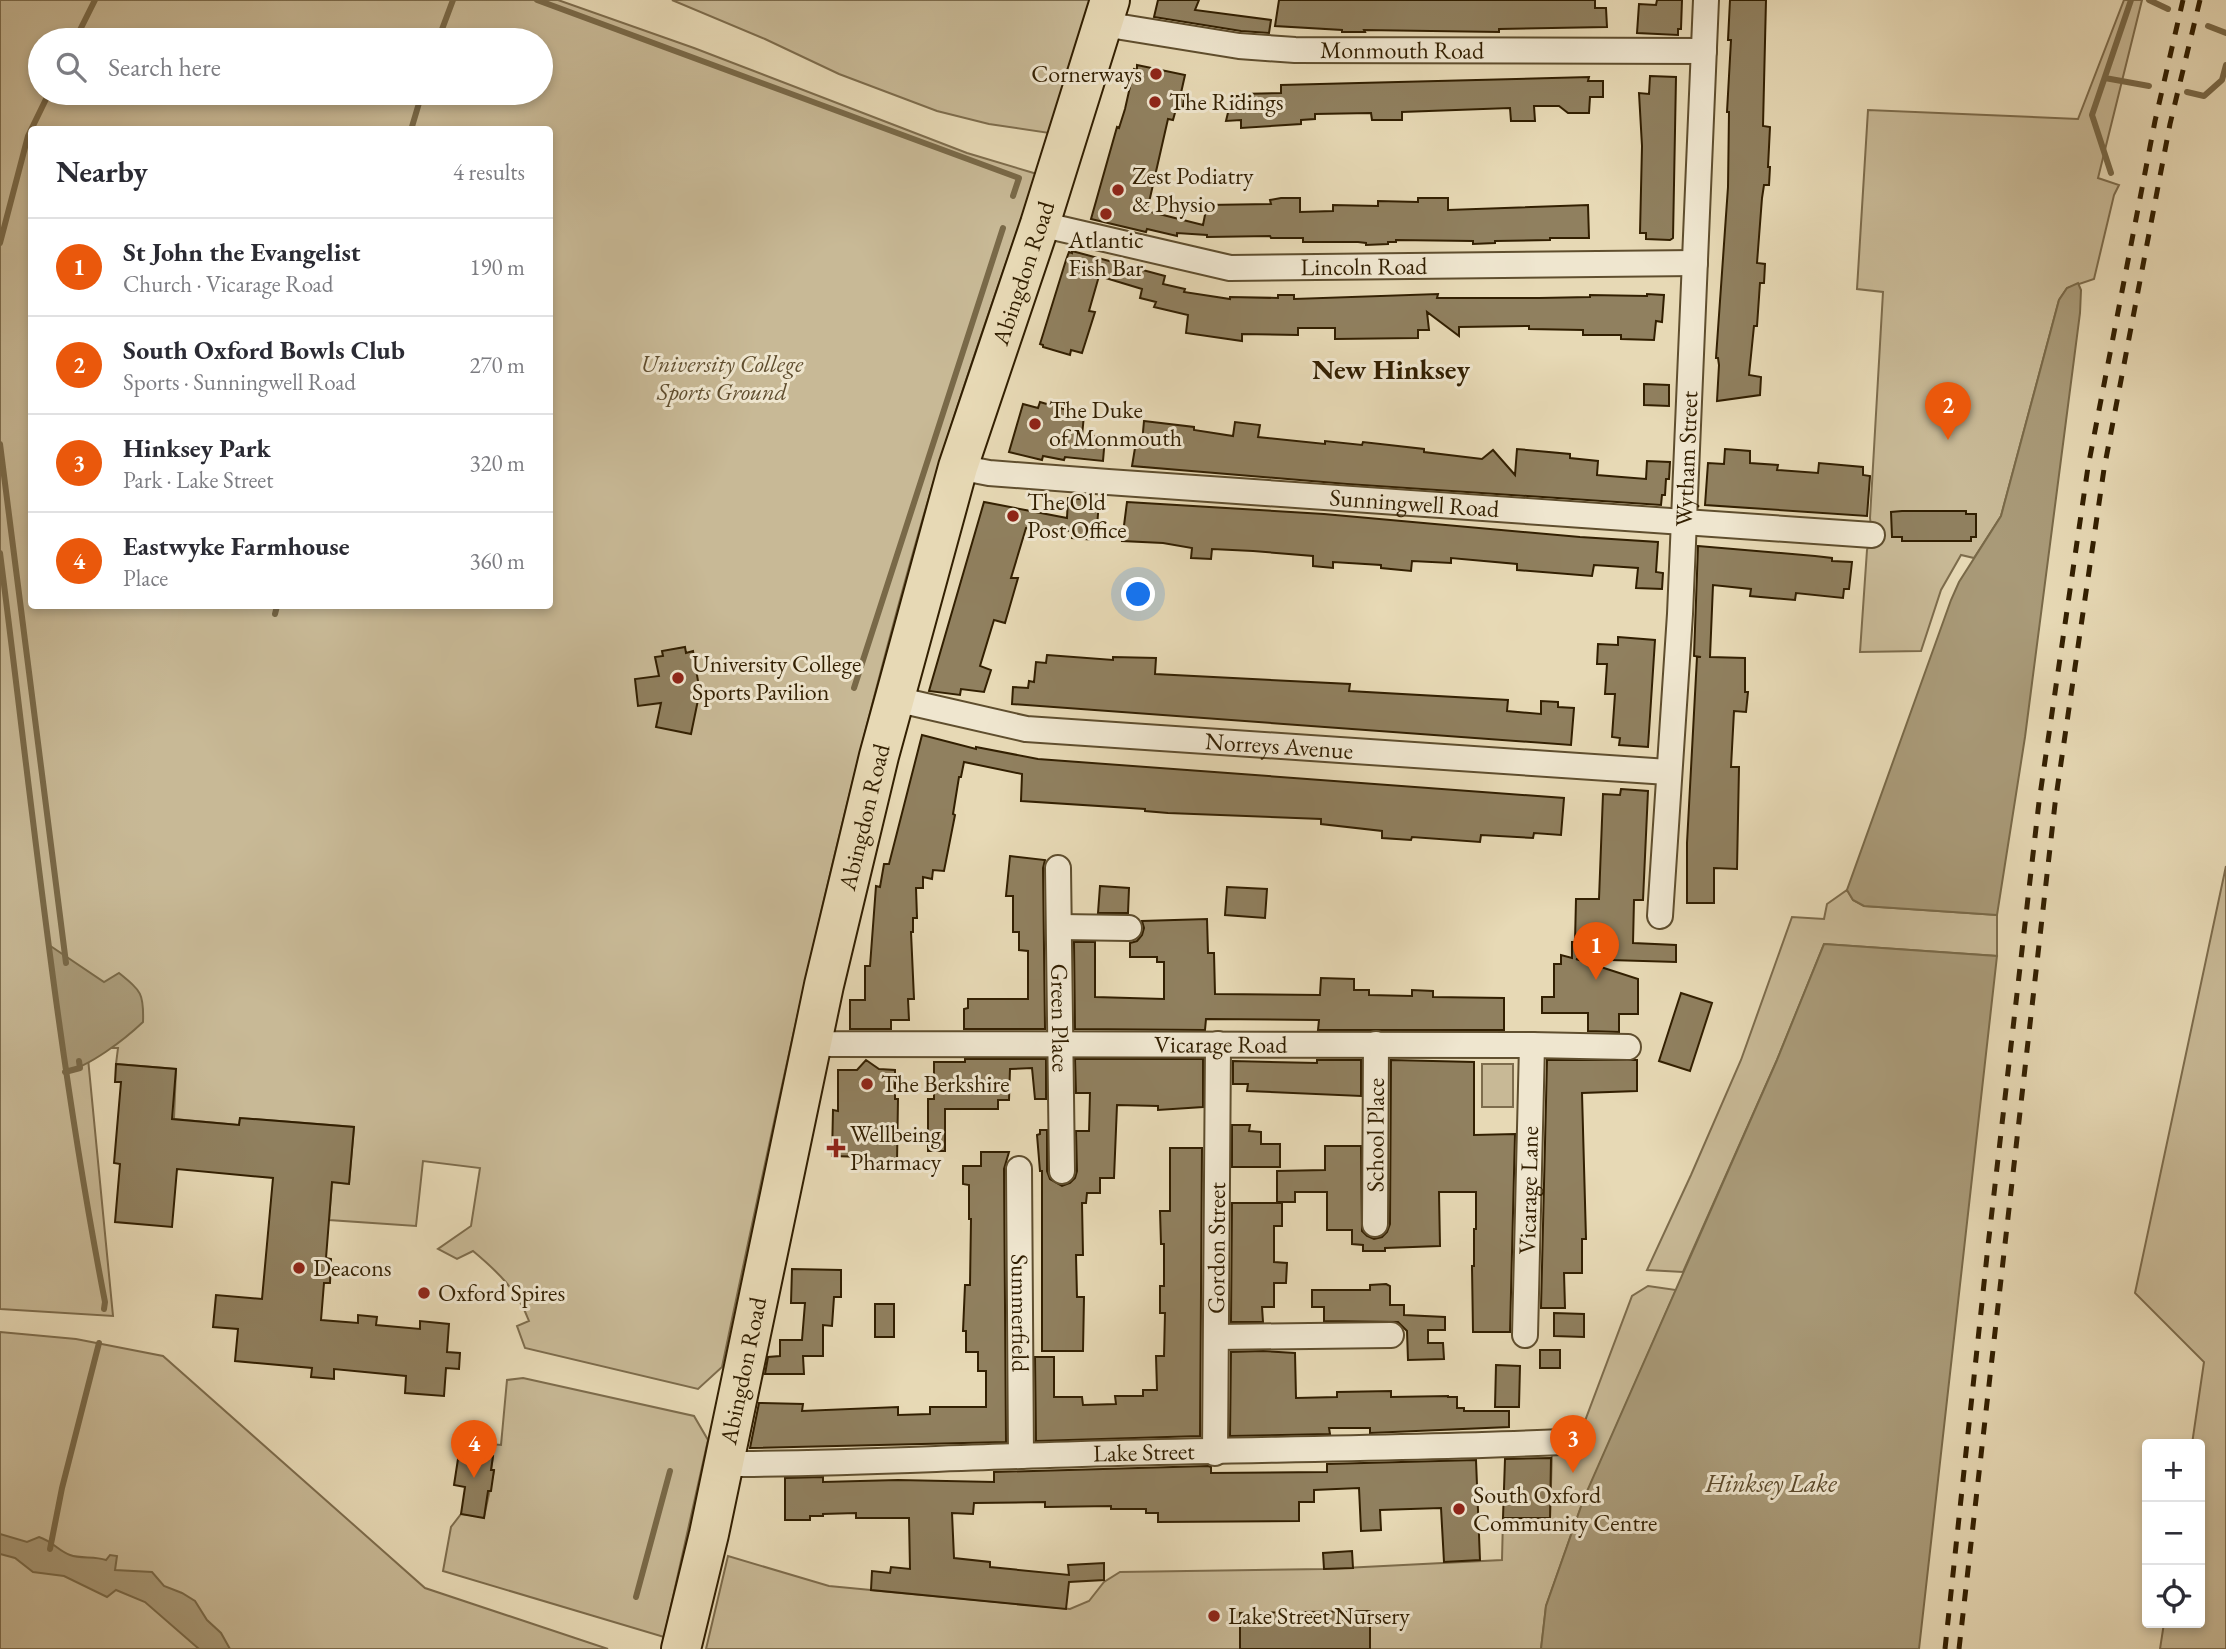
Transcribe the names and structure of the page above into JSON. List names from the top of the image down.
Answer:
{
  "streets": {
    "main road": ["Abingdon Road"],
    "street": [
      "Monmouth Road",
      "Lincoln Road",
      "Wytham Street",
      "Sunningwell Road",
      "Norreys Avenue",
      "Green Place",
      "Vicarage Road",
      "School Place",
      "Vicarage Lane",
      "Gordon Street",
      "Summerfield",
      "Lake Street"
    ]
  },
  "crossings": [
    ["Monmouth Road", "Abingdon Road"],
    ["Monmouth Road", "Wytham Street"],
    ["Lincoln Road", "Abingdon Road"],
    ["Lincoln Road", "Wytham Street"],
    ["Abingdon Road", "Sunningwell Road"],
    ["Abingdon Road", "Norreys Avenue"],
    ["Abingdon Road", "Vicarage Road"],
    ["Abingdon Road", "Lake Street"],
    ["Wytham Street", "Sunningwell Road"],
    ["Wytham Street", "Norreys Avenue"],
    ["Green Place", "Vicarage Road"],
    ["Vicarage Road", "School Place"],
    ["Vicarage Road", "Vicarage Lane"],
    ["Vicarage Road", "Gordon Street"],
    ["Gordon Street", "Lake Street"],
    ["Summerfield", "Lake Street"]
  ],
  "districts": ["New Hinksey"],
  "water": ["Hinksey Lake"],
  "parks": ["University College Sports Ground"],
  "places": {
    "other": [
      "Cornerways",
      "The Ridings",
      "Zest Podiatry & Physio",
      "Atlantic Fish Bar",
      "The Duke of Monmouth",
      "The Old Post Office",
      "University College Sports Pavilion",
      "The Berkshire",
      "Deacons",
      "Oxford Spires",
      "South Oxford Community Centre",
      "Lake Street Nursery"
    ],
    "health": ["Wellbeing Pharmacy"]
  },
  "page": {
    "search": "Search here",
    "heading": ["Nearby", "4 results"],
    "list": [
      {
        "mark": "1",
        "name": "St John the Evangelist",
        "note": "Church · Vicarage Road",
        "value": "190 m"
      },
      {
        "mark": "2",
        "name": "South Oxford Bowls Club",
        "note": "Sports · Sunningwell Road",
        "value": "270 m"
      },
      {
        "mark": "3",
        "name": "Hinksey Park",
        "note": "Park · Lake Street",
        "value": "320 m"
      },
      {
        "mark": "4",
        "name": "Eastwyke Farmhouse",
        "note": "Place",
        "value": "360 m"
      }
    ],
    "pins": [
      "2",
      "1",
      "3",
      "4"
    ],
    "map_buttons": ["+", "−"]
  }
}
